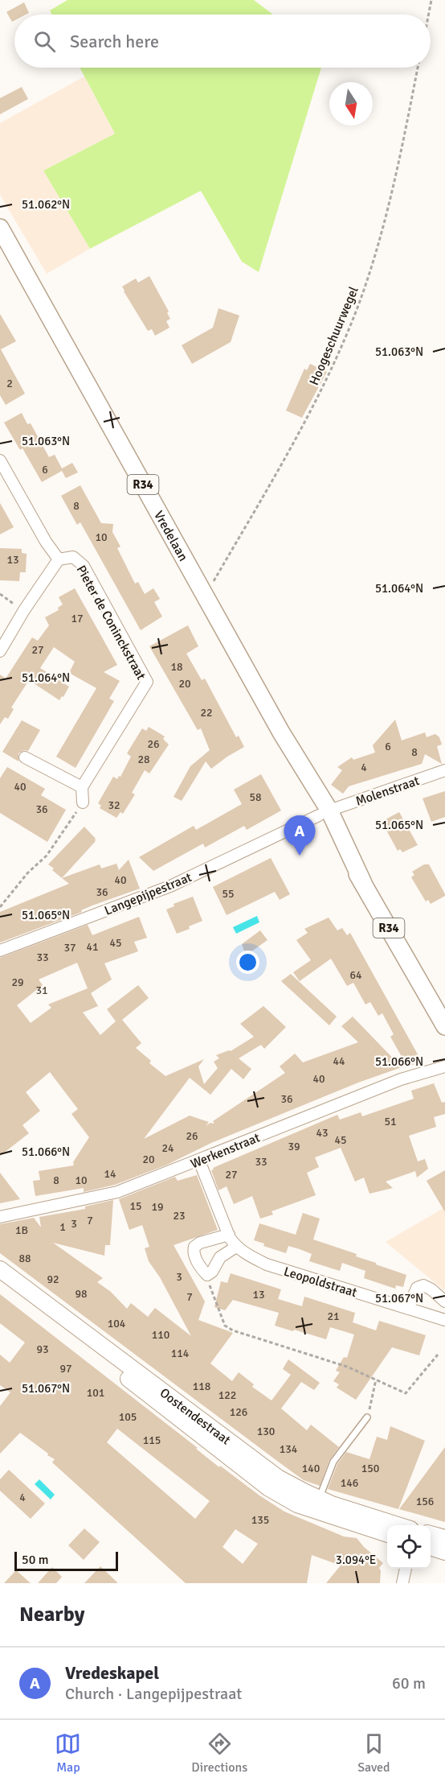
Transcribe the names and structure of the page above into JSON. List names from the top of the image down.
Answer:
{
  "streets": {
    "main road": ["R34", "Vredelaan"],
    "street": [
      "Pieter de Coninckstraat",
      "Molenstraat",
      "Langepijpestraat",
      "Werkenstraat",
      "Leopoldstraat",
      "Oostendestraat"
    ],
    "path": ["Hoogeschuurwegel"]
  },
  "crossings": [
    ["Hoogeschuurwegel", "Vredelaan"],
    ["Vredelaan", "Molenstraat"],
    ["Vredelaan", "Langepijpestraat"],
    ["Molenstraat", "Langepijpestraat"],
    ["Werkenstraat", "Leopoldstraat"]
  ],
  "house_numbers": [
    "2",
    "6",
    "8",
    "10",
    "13",
    "17",
    "27",
    "18",
    "20",
    "22",
    "26",
    "6",
    "8",
    "28",
    "4",
    "40",
    "58",
    "32",
    "36",
    "40",
    "36",
    "55",
    "45",
    "41",
    "37",
    "33",
    "64",
    "29",
    "31",
    "44",
    "40",
    "36",
    "51",
    "43",
    "26",
    "45",
    "39",
    "24",
    "20",
    "33",
    "14",
    "27",
    "8",
    "10",
    "15",
    "19",
    "23",
    "7",
    "3",
    "1",
    "1B",
    "88",
    "3",
    "92",
    "98",
    "13",
    "7",
    "21",
    "104",
    "110",
    "93",
    "114",
    "97",
    "118",
    "101",
    "122",
    "126",
    "105",
    "130",
    "115",
    "134",
    "140",
    "150",
    "146",
    "4",
    "156",
    "135"
  ],
  "scale_bar": "50 m",
  "north": "bottom",
  "page": {
    "search": "Search here",
    "pins": "A",
    "scale": "50 m",
    "heading": "Nearby",
    "list": [
      {
        "mark": "A",
        "name": "Vredeskapel",
        "note": "Church · Langepijpestraat",
        "value": "60 m"
      }
    ],
    "nav": ["Map", "Directions", "Saved"]
  },
  "coordinates": [
    "51.062°N",
    "51.063°N",
    "51.064°N",
    "51.065°N",
    "51.066°N",
    "51.067°N",
    "3.094°E"
  ]
}
